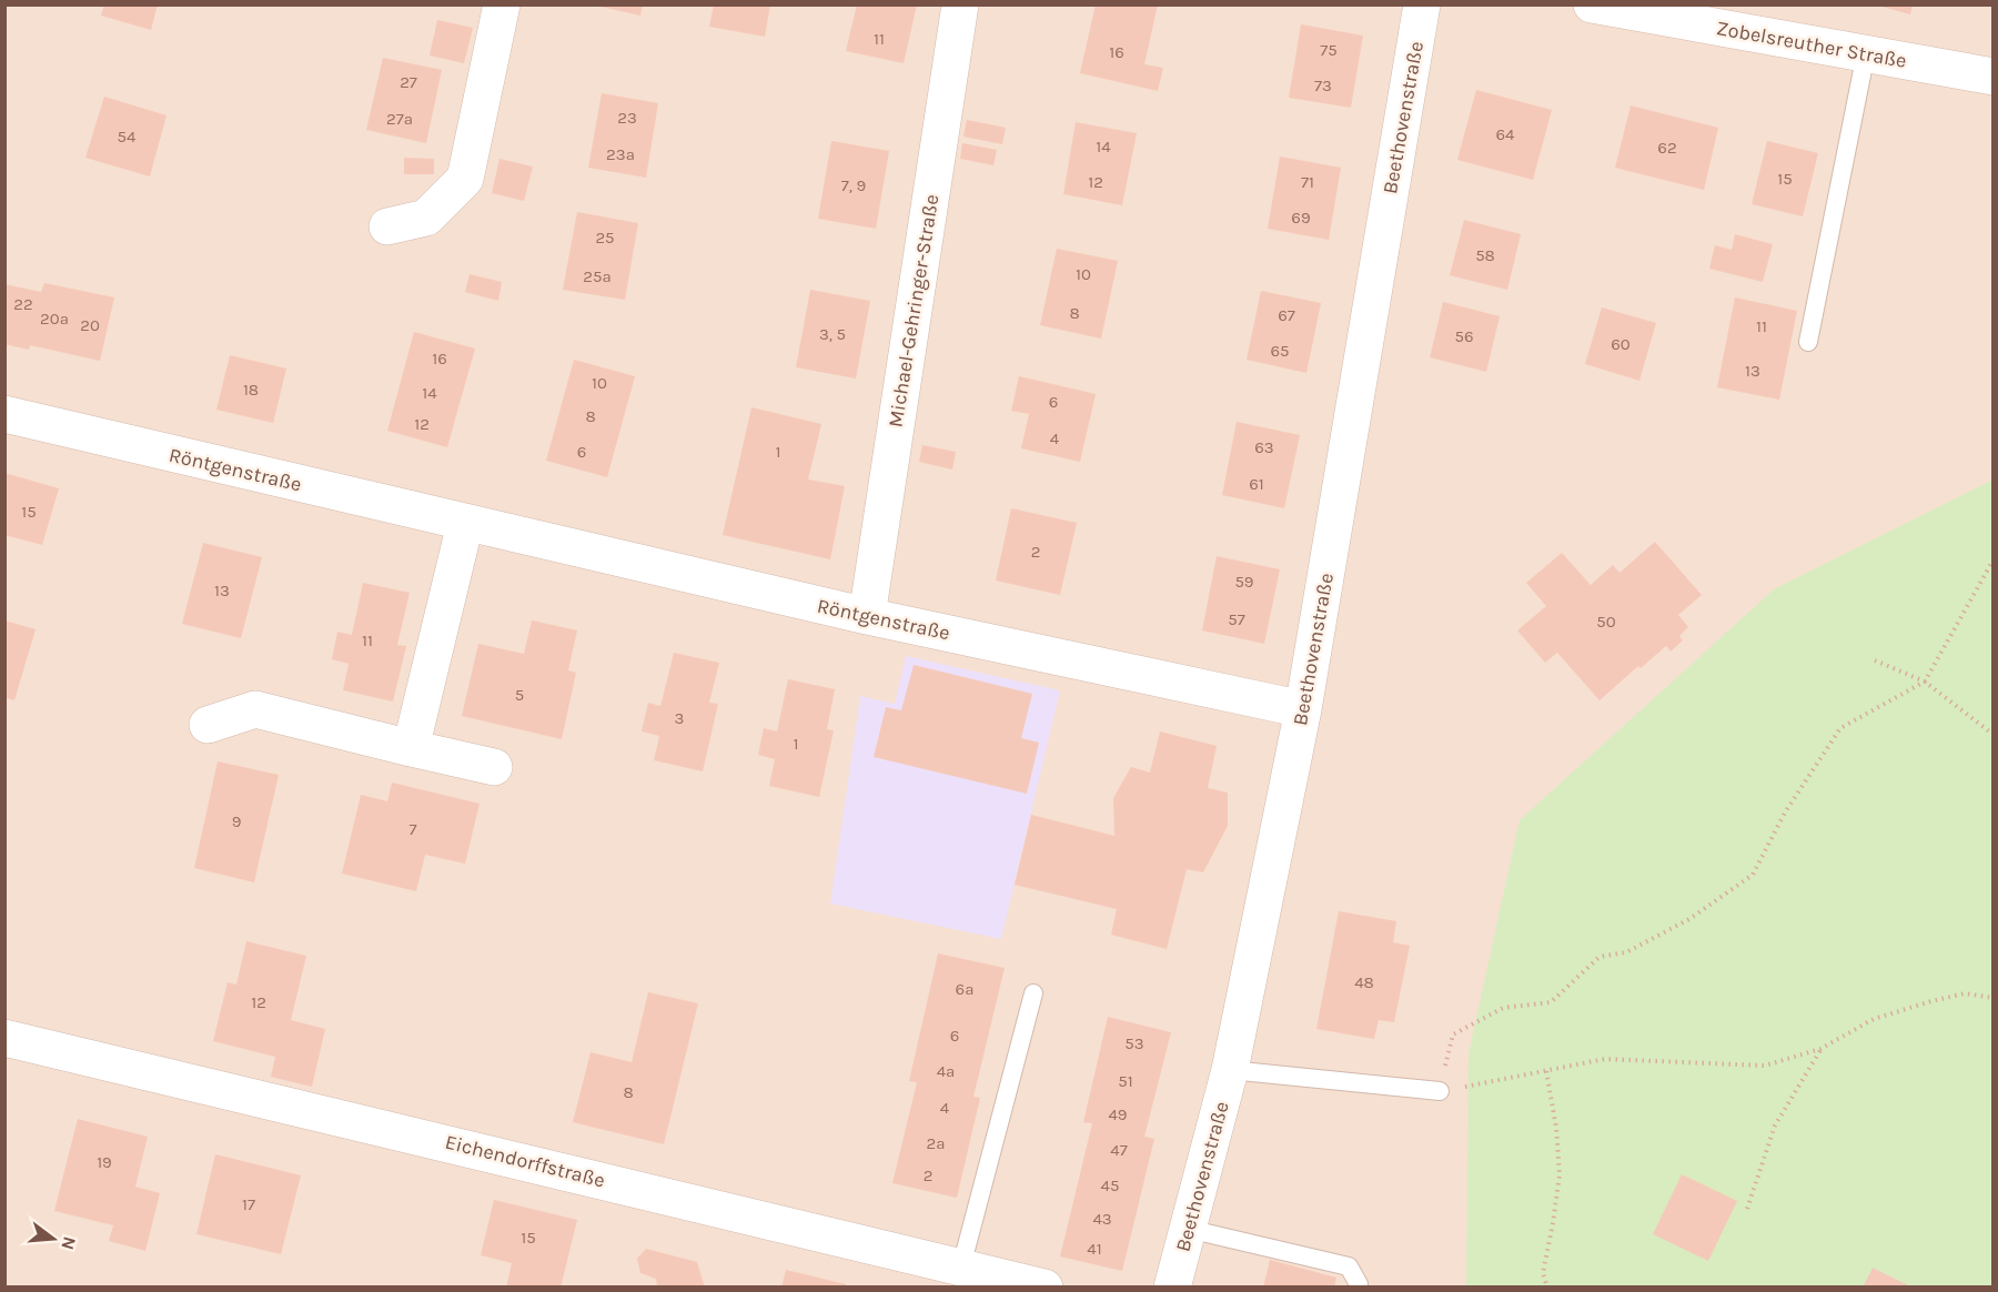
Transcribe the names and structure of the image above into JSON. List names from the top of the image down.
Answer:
{
  "streets": {
    "street": [
      "Zobelsreuther Straße",
      "Beethovenstraße",
      "Michael-Gehringer-Straße",
      "Röntgenstraße",
      "Eichendorffstraße"
    ]
  },
  "crossings": [
    ["Beethovenstraße", "Röntgenstraße"],
    ["Michael-Gehringer-Straße", "Röntgenstraße"]
  ],
  "house_numbers": [
    "11",
    "75",
    "16",
    "27",
    "73",
    "23",
    "27a",
    "64",
    "54",
    "14",
    "62",
    "23a",
    "15",
    "12",
    "71",
    "7, 9",
    "69",
    "25",
    "58",
    "10",
    "25a",
    "22",
    "8",
    "67",
    "20a",
    "20",
    "11",
    "3, 5",
    "56",
    "60",
    "65",
    "16",
    "13",
    "10",
    "18",
    "14",
    "6",
    "8",
    "12",
    "4",
    "63",
    "6",
    "1",
    "61",
    "15",
    "2",
    "59",
    "13",
    "57",
    "50",
    "11",
    "5",
    "3",
    "1",
    "9",
    "7",
    "48",
    "6a",
    "12",
    "6",
    "53",
    "4a",
    "51",
    "8",
    "4",
    "49",
    "2a",
    "47",
    "19",
    "2",
    "45",
    "17",
    "43",
    "15",
    "41"
  ],
  "north": "right"
}
